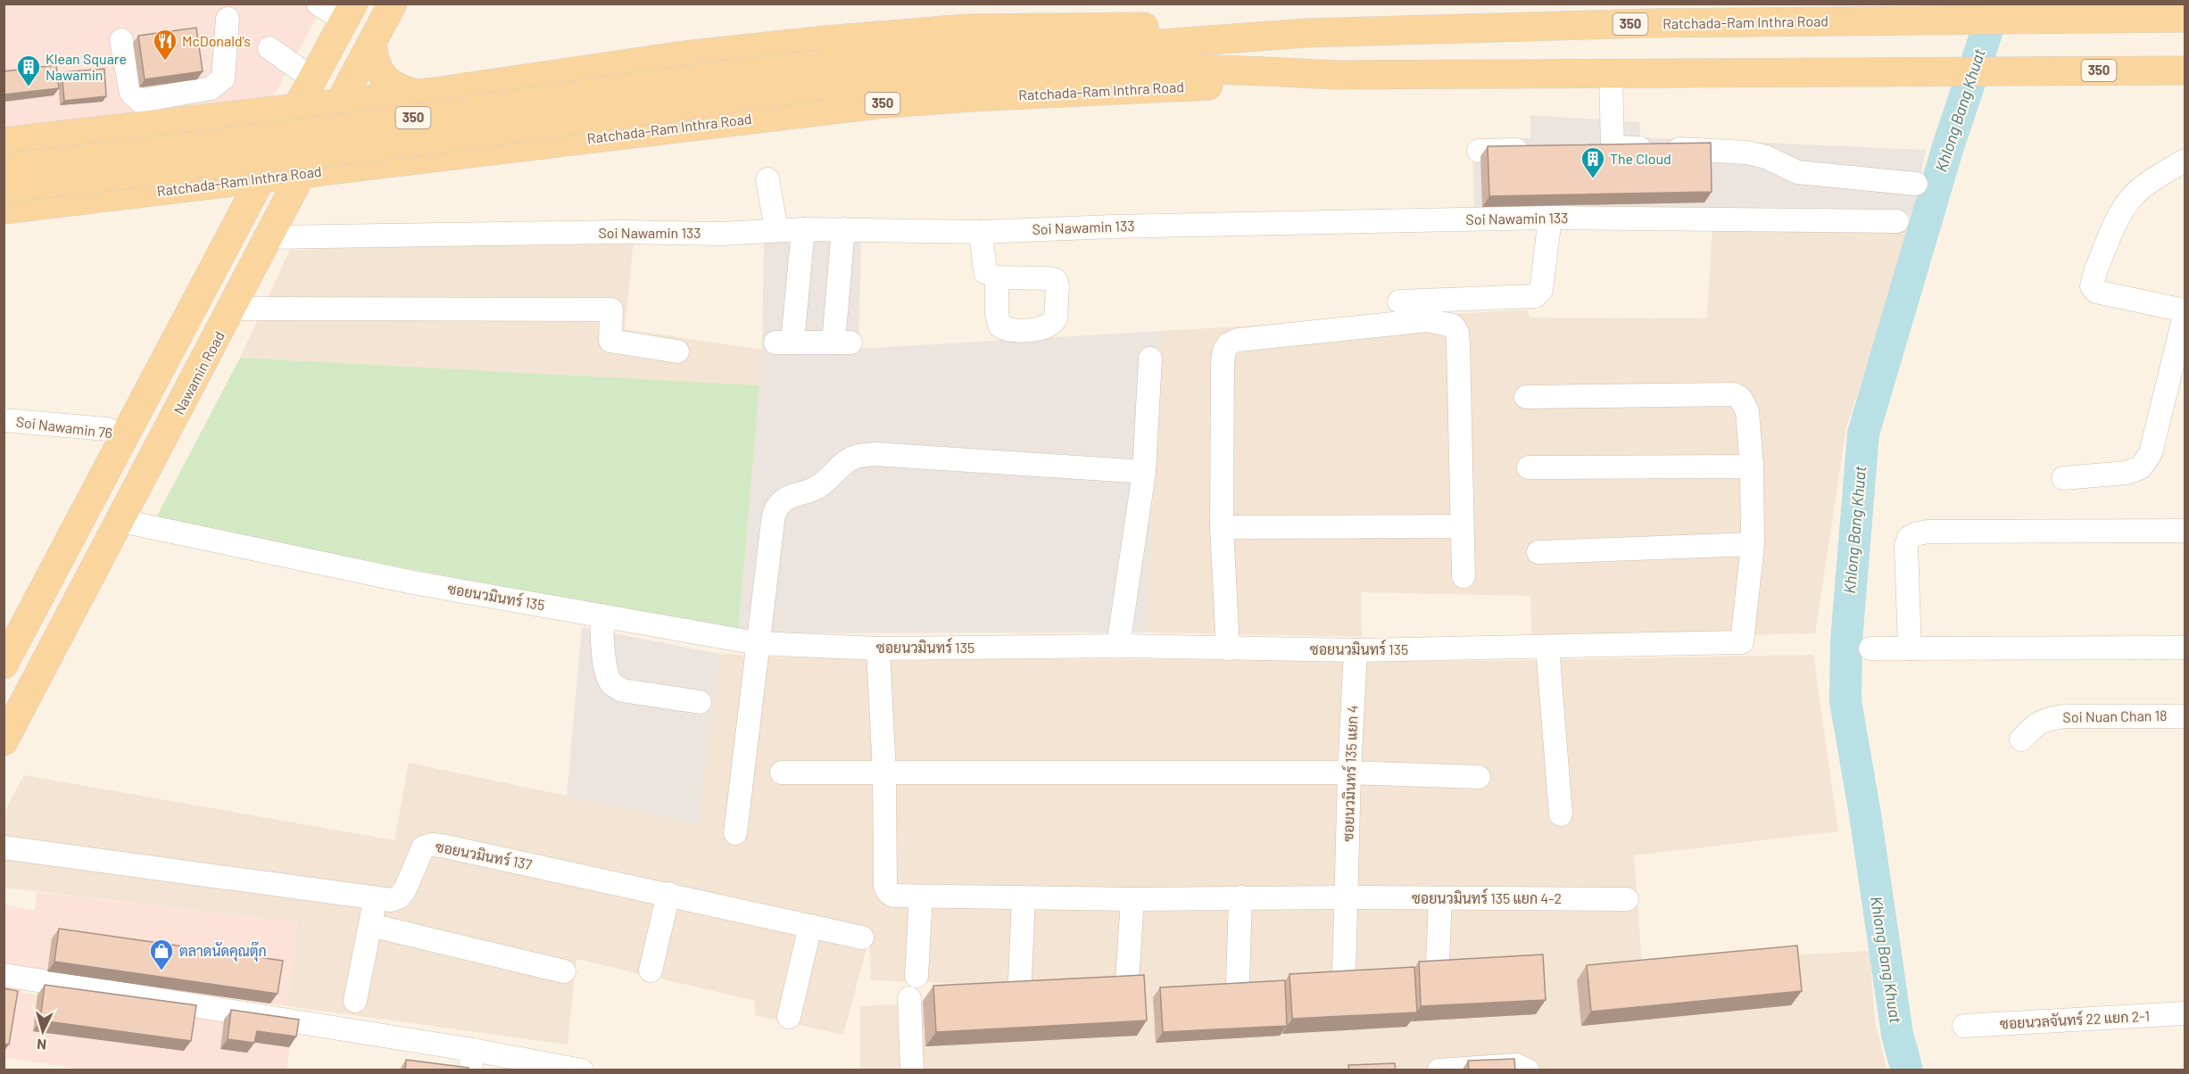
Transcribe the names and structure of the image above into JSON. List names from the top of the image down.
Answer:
{
  "streets": {
    "main road": ["Ratchada-Ram Inthra Road", "350", "Nawamin Road"],
    "street": [
      "Soi Nawamin 133",
      "Soi Nawamin 76",
      "ซอยนวมินทร์ 135",
      "Soi Nuan Chan 18",
      "ซอยนวมินทร์ 135 แยก 4",
      "ซอยนวมินทร์ 137",
      "ซอยนวมินทร์ 135 แยก 4-2",
      "ซอยนวลจันทร์ 22 แยก 2-1"
    ]
  },
  "crossings": [
    ["Ratchada-Ram Inthra Road", "Nawamin Road"],
    ["Soi Nawamin 133", "Nawamin Road"],
    ["Nawamin Road", "ซอยนวมินทร์ 135"],
    ["ซอยนวมินทร์ 135", "ซอยนวมินทร์ 135 แยก 4"],
    ["ซอยนวมินทร์ 135 แยก 4", "ซอยนวมินทร์ 135 แยก 4-2"]
  ],
  "water": ["Khlong Bang Khuat"],
  "places": {
    "restaurant": ["McDonald's"],
    "building": ["Klean Square Nawamin", "The Cloud"],
    "shop": ["ตลาดนัดคุณตุ๊ก"]
  },
  "north": "bottom"
}
